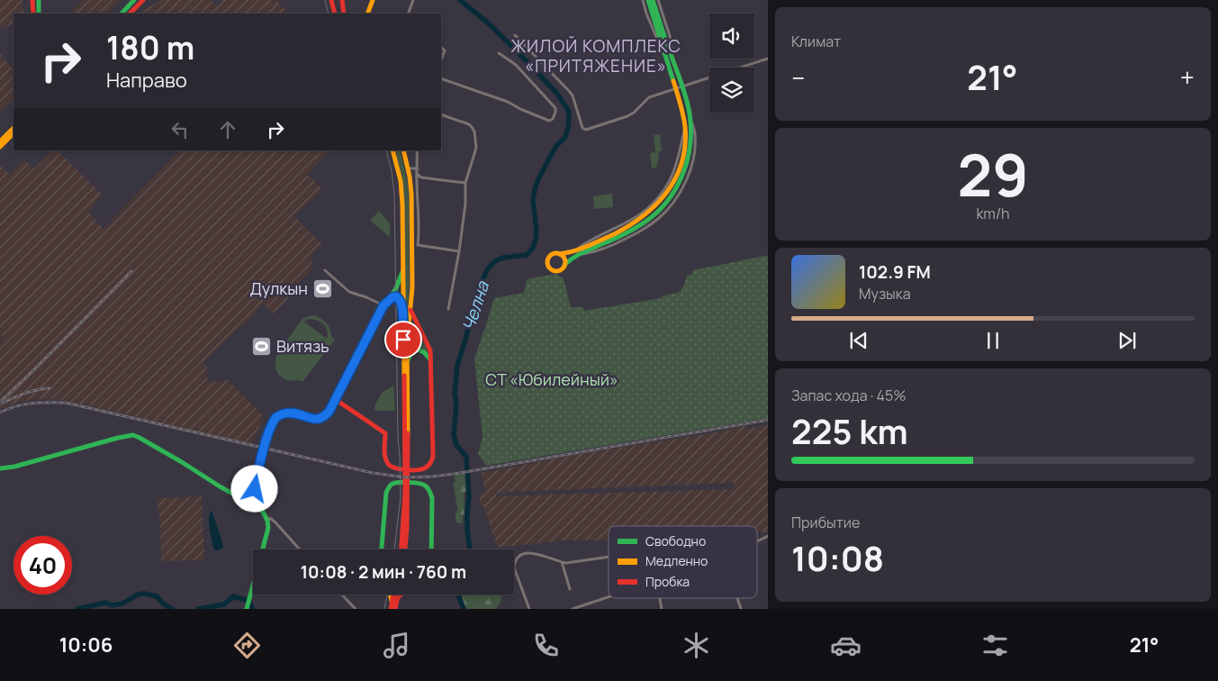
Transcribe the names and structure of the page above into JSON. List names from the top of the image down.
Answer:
{
  "districts": ["ЖИЛОЙ КОМПЛЕКС «ПРИТЯЖЕНИЕ»"],
  "water": ["Челна"],
  "parks": ["СТ «Юбилейный»"],
  "places": {
    "sports": ["Дулкын", "Витязь"]
  },
  "legend": ["Свободно", "Медленно", "Пробка"],
  "page": {
    "tile": [
      "Климат",
      ["29", "km/h"],
      ["Запас хода · 45%", "225 km"],
      ["Прибытие", "10:08"]
    ],
    "turn": ["180 m", "Направо"],
    "heat": ["−", "21°", "+"],
    "song": ["102.9 FM", "Музыка"],
    "limit": "40",
    "trip": "10:08 · 2 мин · 760 m",
    "tabs": ["10:06", "21°"]
  }
}
